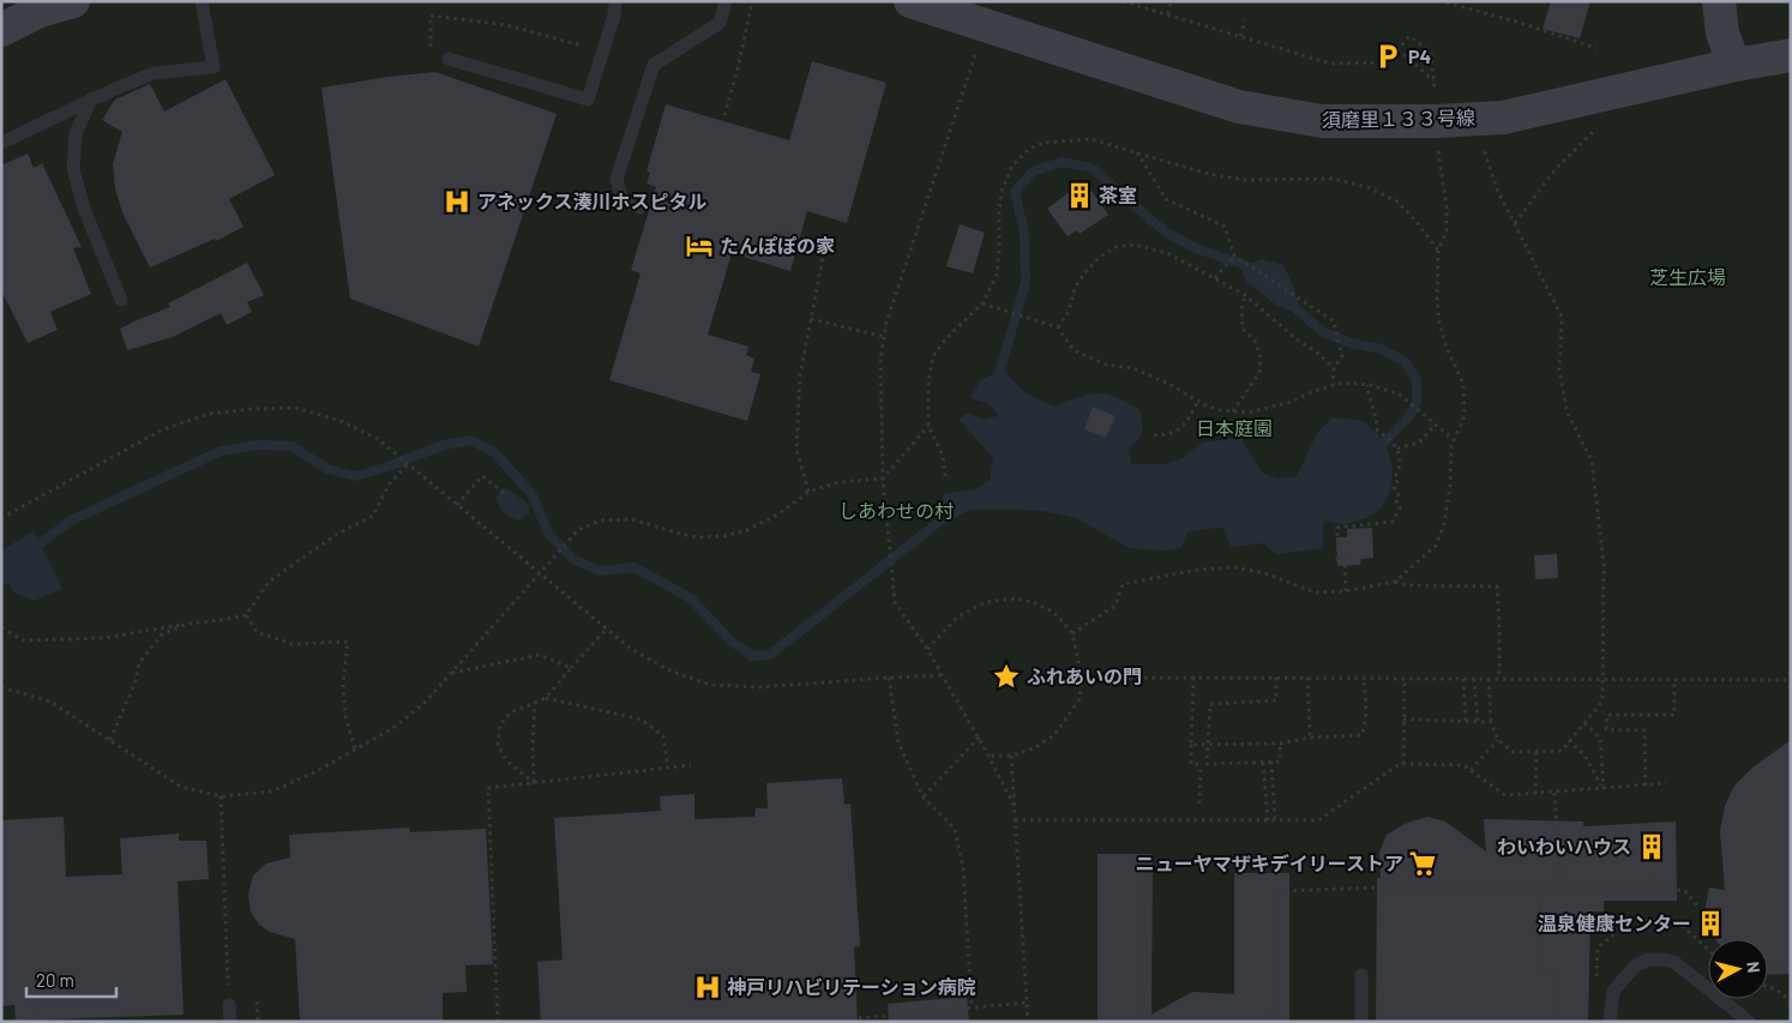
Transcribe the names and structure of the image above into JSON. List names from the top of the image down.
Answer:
{
  "streets": {
    "street": ["須磨里１３３号線"]
  },
  "parks": ["芝生広場", "日本庭園", "しあわせの村"],
  "places": {
    "parking": ["P4"],
    "building": ["茶室", "わいわいハウス", "温泉健康センター"],
    "hospital": ["アネックス湊川ホスピタル", "神戸リハビリテーション病院"],
    "hotel": ["たんぽぽの家"],
    "place": ["ふれあいの門"],
    "supermarket": ["ニューヤマザキデイリーストア"]
  },
  "scale_bar": "20 m",
  "north": "right"
}
